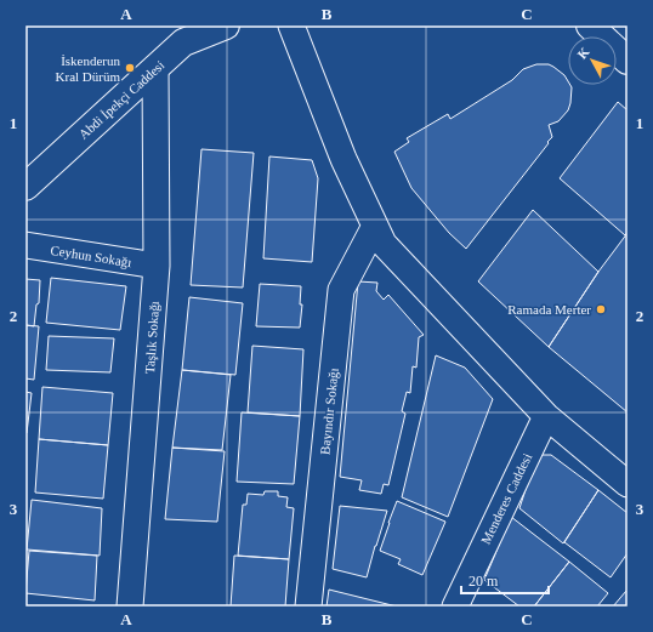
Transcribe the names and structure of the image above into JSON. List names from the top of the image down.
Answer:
{
  "streets": {
    "main road": ["Abdi İpekçi Caddesi"],
    "street": [
      "Ceyhun Sokağı",
      "Taşlık Sokağı",
      "Bayındır Sokağı",
      "Menderes Caddesi"
    ]
  },
  "crossings": [
    ["Abdi İpekçi Caddesi", "Taşlık Sokağı"],
    ["Ceyhun Sokağı", "Taşlık Sokağı"]
  ],
  "places": ["İskenderun Kral Dürüm", "Ramada Merter"],
  "scale_bar": "20 m",
  "north": "top left",
  "grid": {
    "columns": ["A", "B", "C"],
    "rows": ["1", "2", "3"]
  }
}
